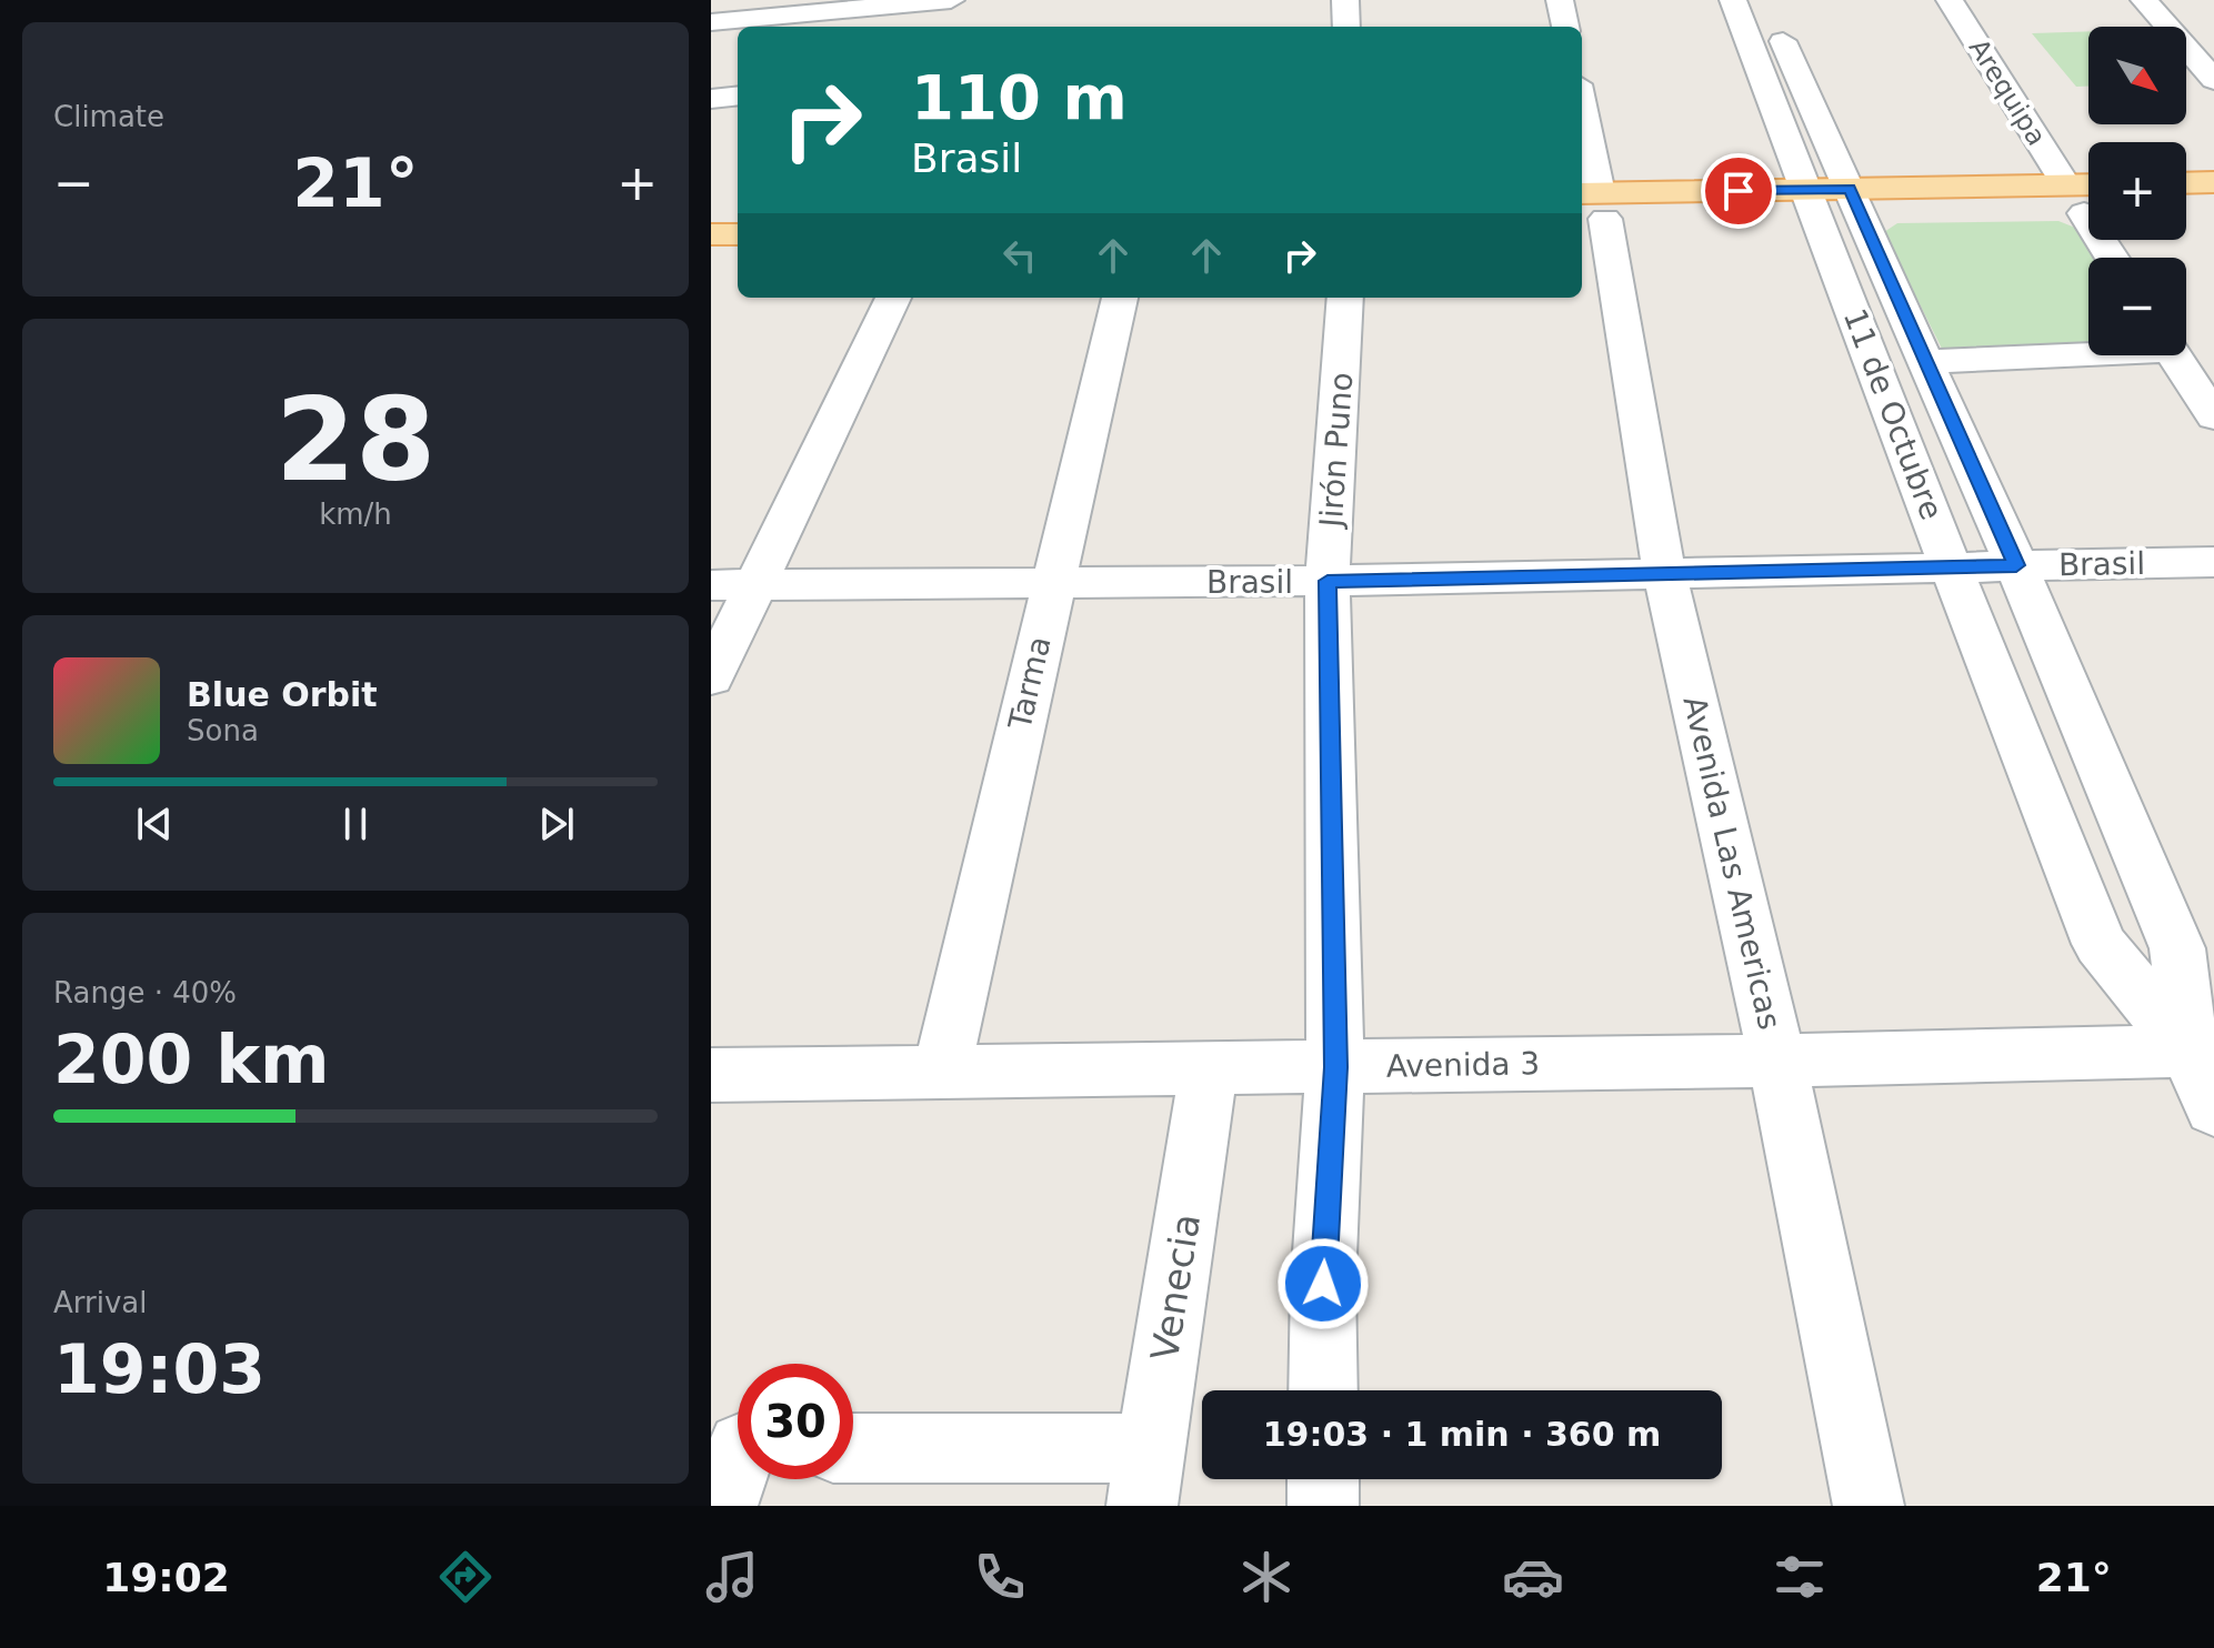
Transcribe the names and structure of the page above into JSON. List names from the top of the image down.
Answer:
{
  "streets": {
    "street": [
      "Arequipa",
      "11 de Octubre",
      "Jirón Puno",
      "Brasil",
      "Tarma",
      "Avenida Las Americas",
      "Avenida 3",
      "Venecia"
    ]
  },
  "crossings": [
    ["11 de Octubre", "Brasil"],
    ["11 de Octubre", "Avenida 3"],
    ["Jirón Puno", "Brasil"],
    ["Jirón Puno", "Avenida 3"],
    ["Brasil", "Tarma"],
    ["Brasil", "Avenida Las Americas"],
    ["Tarma", "Avenida 3"],
    ["Avenida Las Americas", "Avenida 3"],
    ["Avenida 3", "Venecia"]
  ],
  "north": "bottom right",
  "page": {
    "tile": [
      "Climate",
      ["28", "km/h"],
      ["Range · 40%", "200 km"],
      ["Arrival", "19:03"]
    ],
    "map_buttons": ["+", "−"],
    "turn": ["110 m", "Brasil"],
    "heat": ["−", "21°", "+"],
    "song": ["Blue Orbit", "Sona"],
    "limit": "30",
    "trip": "19:03 · 1 min · 360 m",
    "tabs": ["19:02", "21°"]
  }
}
